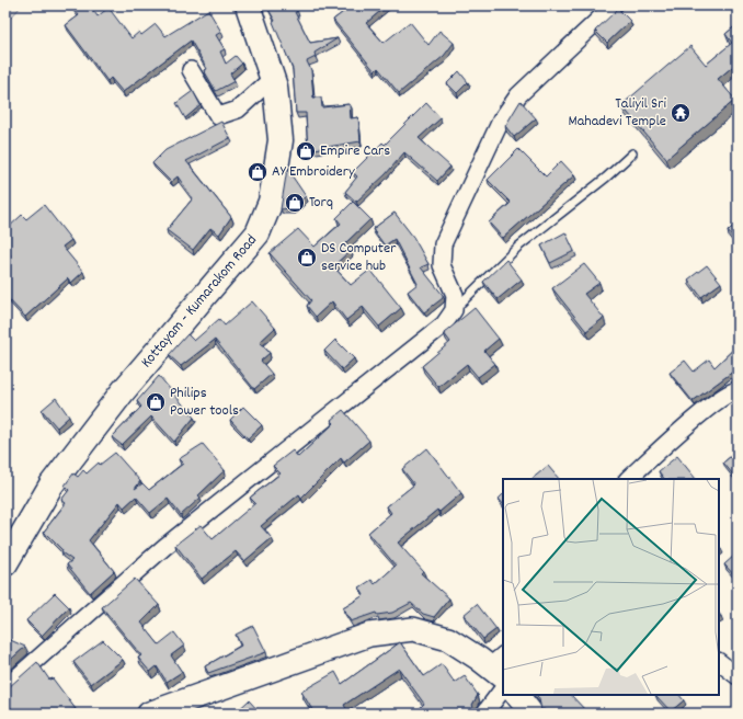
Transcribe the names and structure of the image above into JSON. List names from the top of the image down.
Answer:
{
  "streets": {
    "main road": ["Kottayam - Kumarakom Road"]
  },
  "places": {
    "temple": ["Taliyil Sri Mahadevi Temple"],
    "shop": [
      "Empire Cars",
      "AY Embroidery",
      "Torq",
      "DS Computer service hub",
      "Philips Power tools"
    ]
  }
}
